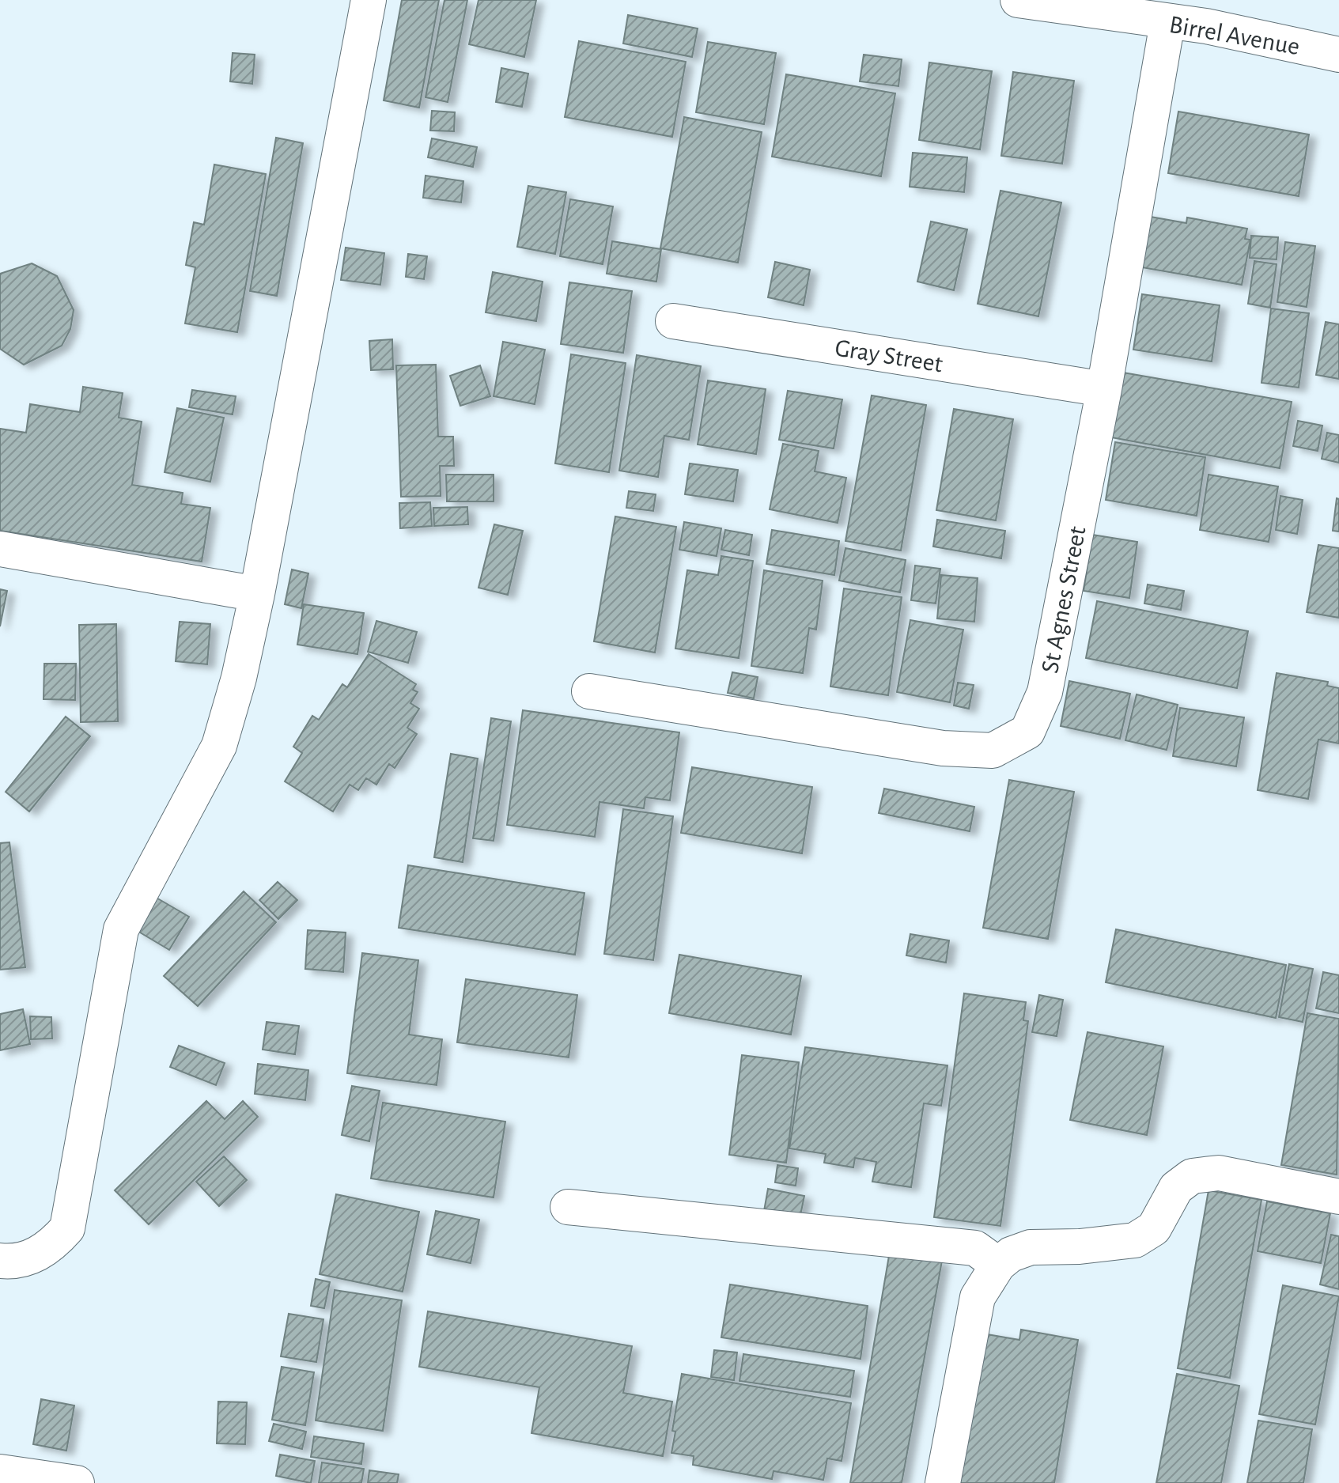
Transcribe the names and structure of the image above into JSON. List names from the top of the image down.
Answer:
{
  "streets": {
    "street": ["Birrel Avenue", "Gray Street", "St Agnes Street"]
  },
  "crossings": [
    ["Birrel Avenue", "St Agnes Street"],
    ["Gray Street", "St Agnes Street"]
  ]
}
